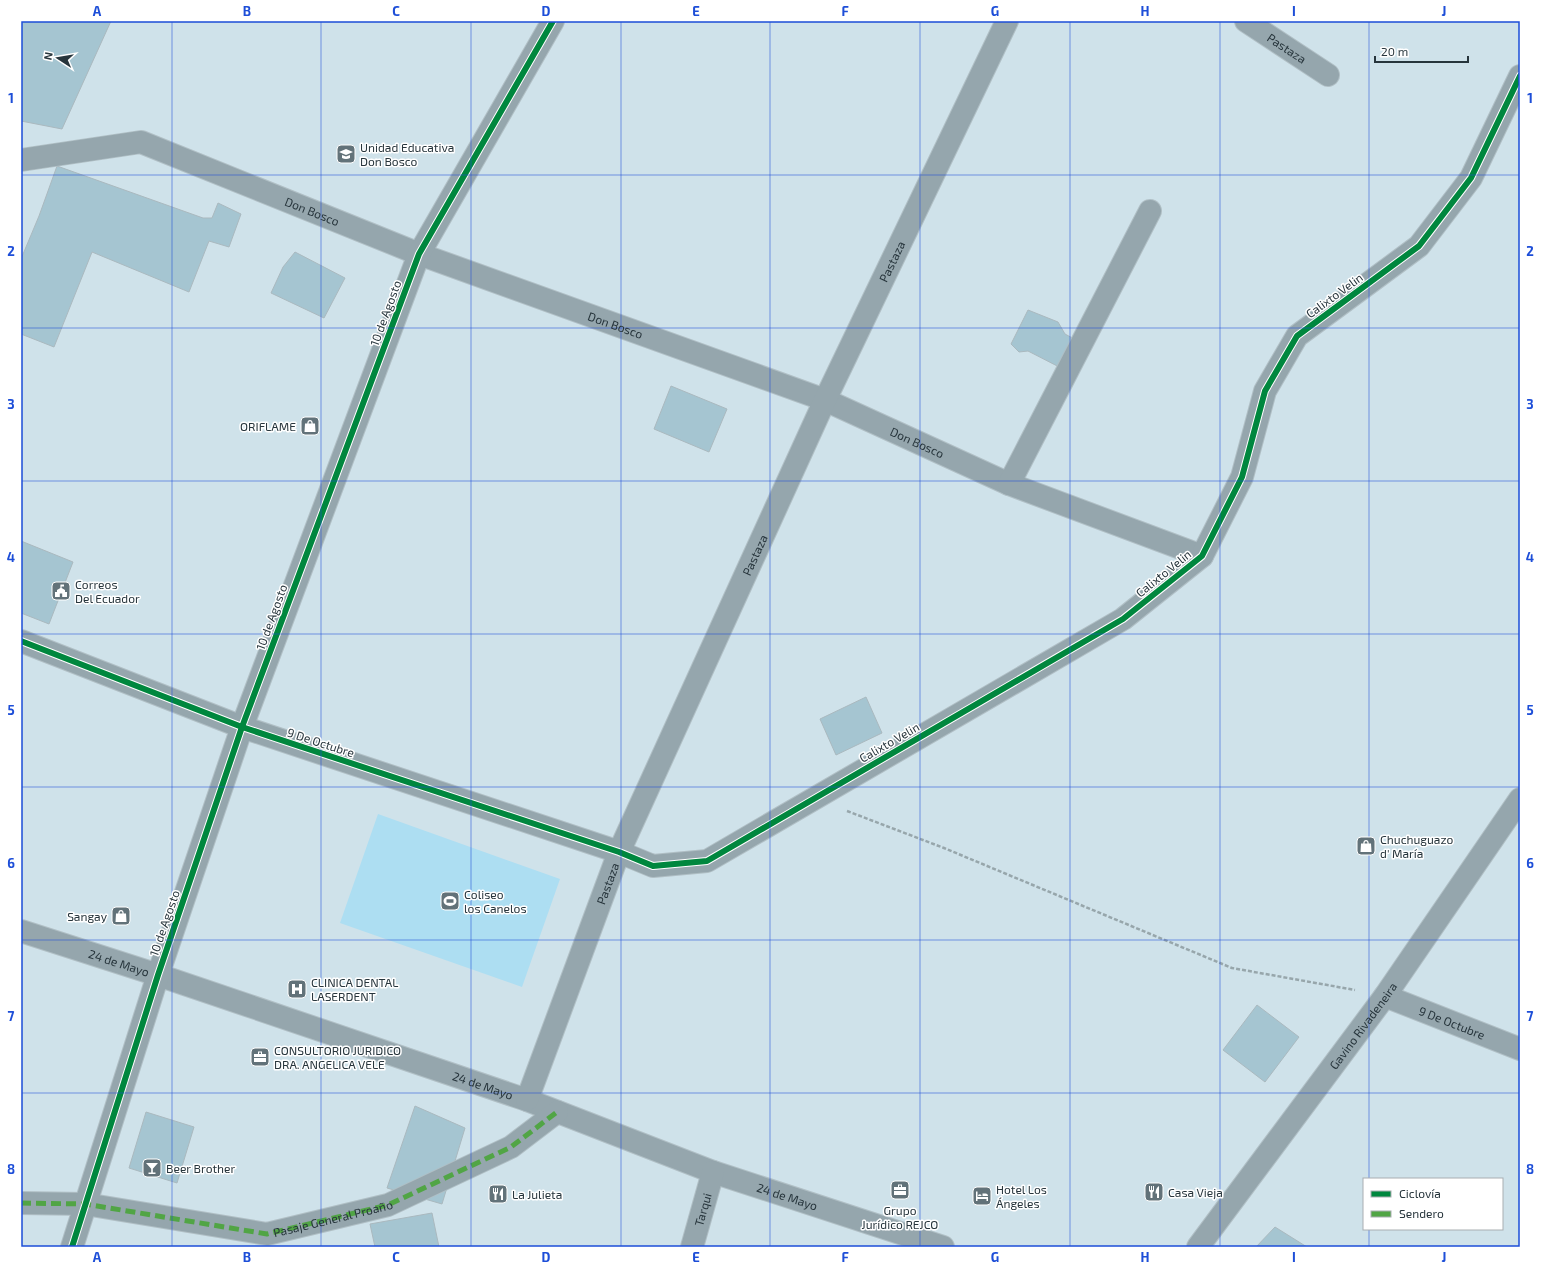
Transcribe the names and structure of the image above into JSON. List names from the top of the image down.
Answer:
{
  "streets": {
    "street": [
      "Pastaza",
      "Don Bosco",
      "Calixto Velin",
      "10 de Agosto",
      "9 De Octubre",
      "24 de Mayo",
      "Gavino Rivadeneira",
      "Tarqui",
      "Pasaje General Proaño"
    ]
  },
  "crossings": [
    ["Pastaza", "Don Bosco"],
    ["Pastaza", "Calixto Velin"],
    ["Pastaza", "9 De Octubre"],
    ["Pastaza", "24 de Mayo"],
    ["Don Bosco", "Calixto Velin"],
    ["Don Bosco", "10 de Agosto"],
    ["Calixto Velin", "9 De Octubre"],
    ["10 de Agosto", "9 De Octubre"],
    ["10 de Agosto", "24 de Mayo"],
    ["10 de Agosto", "Pasaje General Proaño"],
    ["9 De Octubre", "Gavino Rivadeneira"],
    ["24 de Mayo", "Tarqui"],
    ["24 de Mayo", "Pasaje General Proaño"]
  ],
  "places": {
    "school or university": ["Unidad Educativa Don Bosco"],
    "shop": ["ORIFLAME", "Chuchuguazo d' María", "Sangay"],
    "public building": ["Correos Del Ecuador"],
    "sports": ["Coliseo los Canelos"],
    "hospital": ["CLINICA DENTAL LASERDENT"],
    "office": ["CONSULTORIO JURIDICO DRA. ANGELICA VELE", "Grupo Jurídico REJCO"],
    "bar": ["Beer Brother"],
    "restaurant": ["Casa Vieja", "La Julieta"],
    "hotel": ["Hotel Los Ángeles"]
  },
  "legend": ["Ciclovía", "Sendero"],
  "scale_bar": "20 m",
  "north": "left",
  "grid": {
    "columns": [
      "A",
      "B",
      "C",
      "D",
      "E",
      "F",
      "G",
      "H",
      "I",
      "J"
    ],
    "rows": [
      "1",
      "2",
      "3",
      "4",
      "5",
      "6",
      "7",
      "8"
    ]
  }
}
